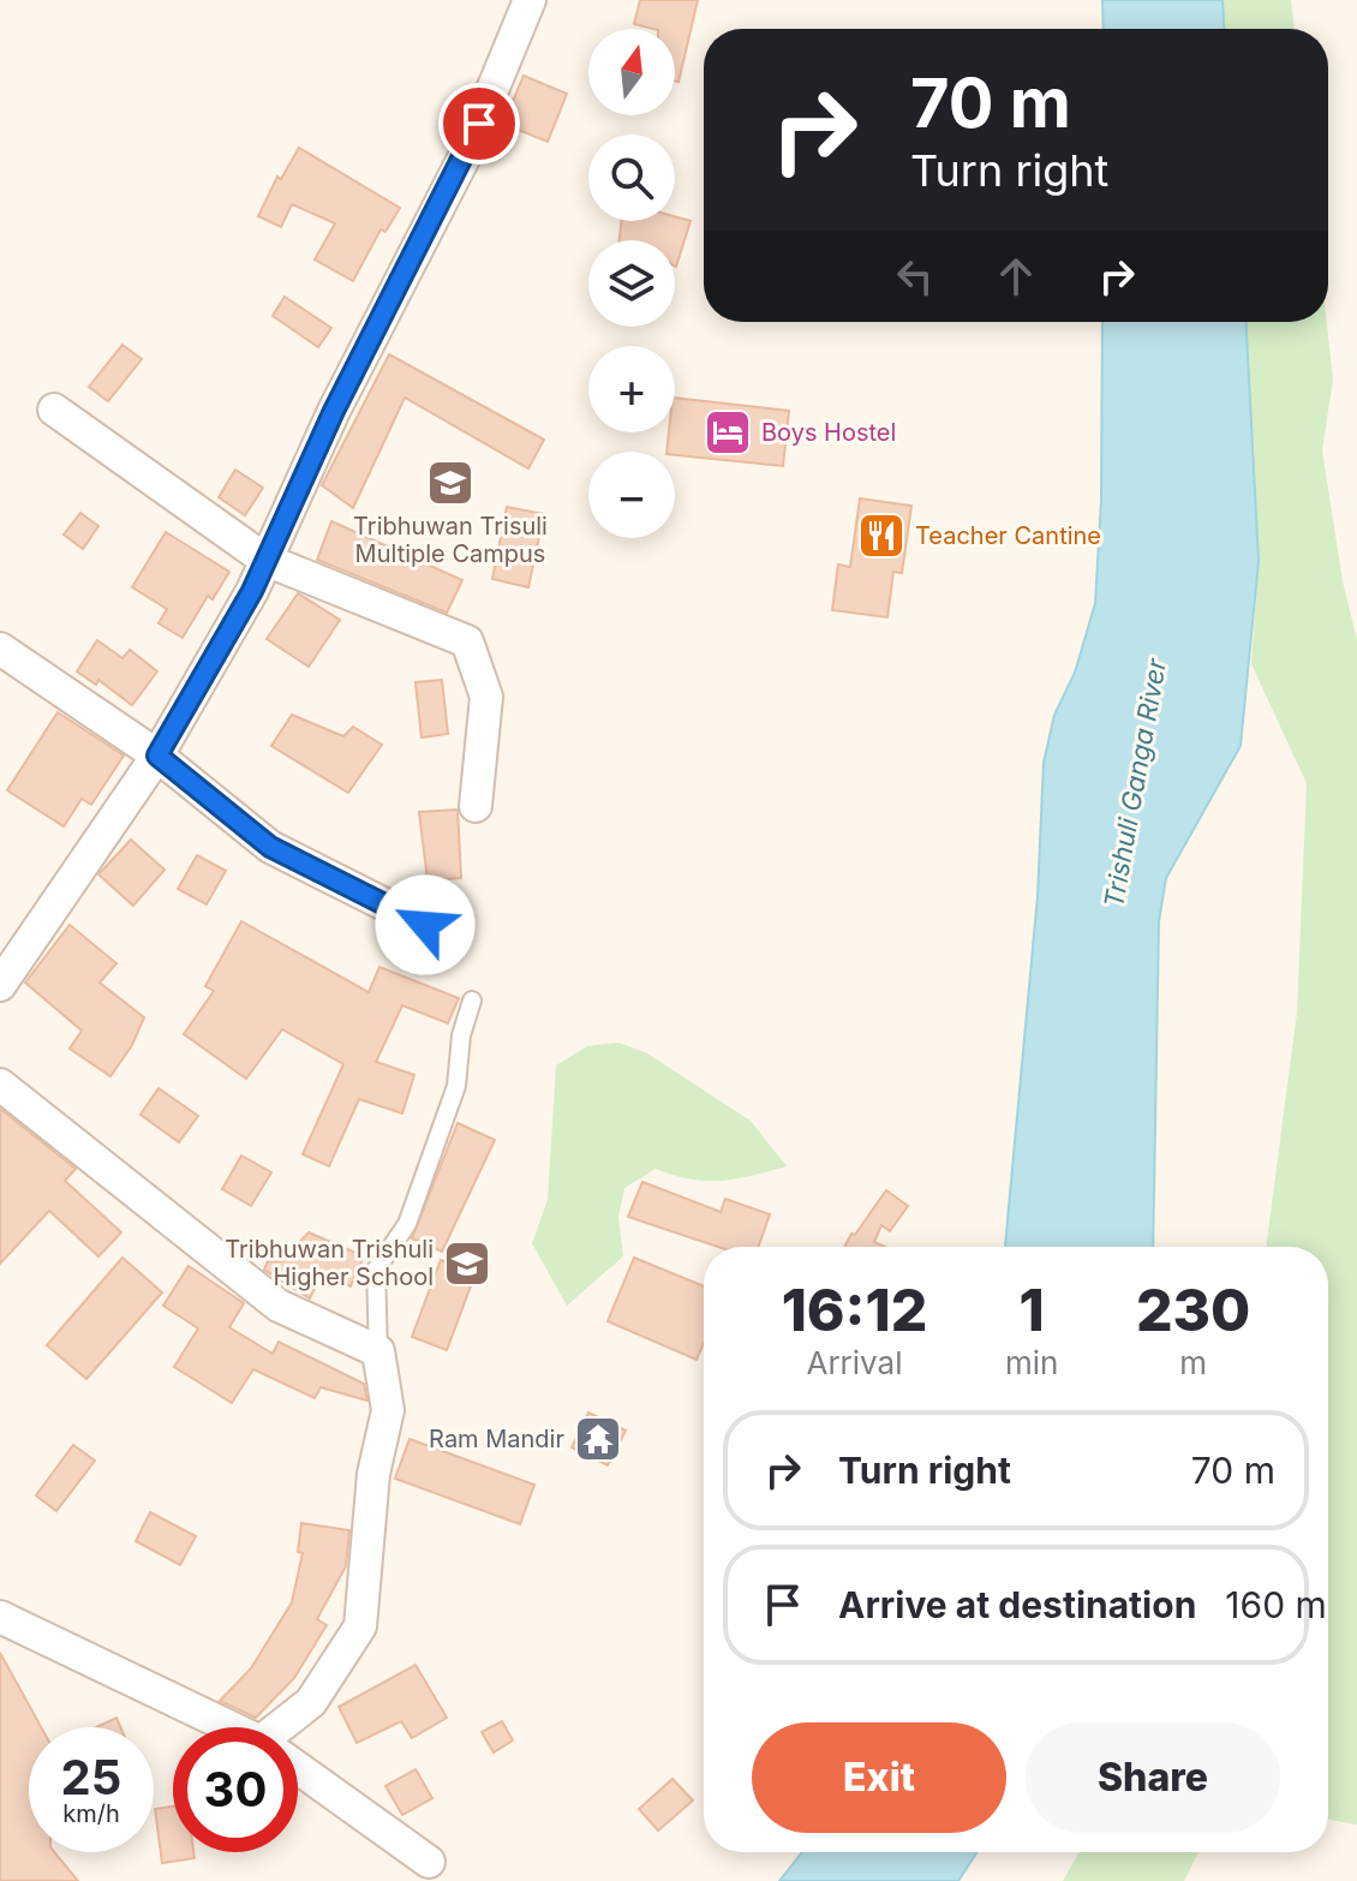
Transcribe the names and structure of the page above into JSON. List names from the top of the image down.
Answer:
{
  "water": ["Trishuli Ganga River"],
  "places": {
    "hotel": ["Boys Hostel"],
    "school or university": ["Tribhuwan Trisuli Multiple Campus", "Tribhuwan Trishuli Higher School"],
    "restaurant": ["Teacher Cantine"],
    "temple": ["Ram Mandir"]
  },
  "north": "top",
  "page": {
    "map_buttons": ["+", "−"],
    "turn": ["70 m", "Turn right"],
    "eta": [
      "16:12",
      "Arrival",
      "1",
      "min",
      "230",
      "m"
    ],
    "list": [
      {
        "name": "Turn right",
        "value": "70 m"
      },
      {
        "name": "Arrive at destination",
        "value": "160 m"
      }
    ],
    "buttons": ["Exit", "Share"],
    "speed": "25 km/h",
    "limit": "30"
  }
}
